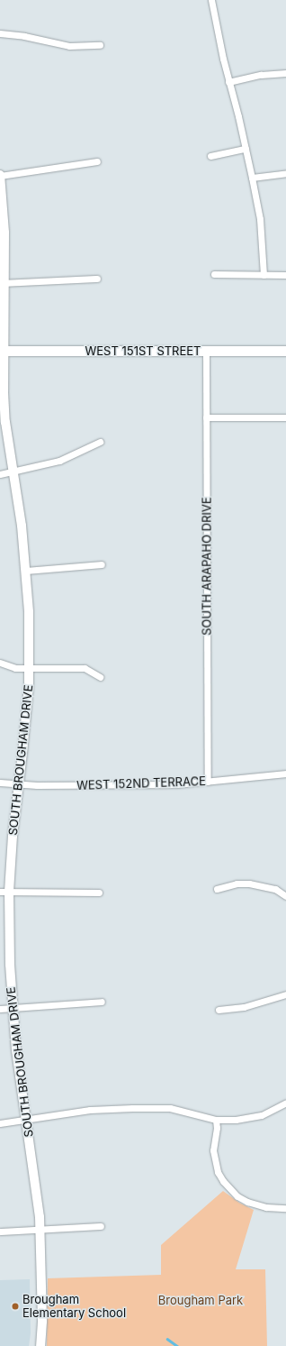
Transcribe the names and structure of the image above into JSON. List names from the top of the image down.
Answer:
{
  "streets": {
    "main road": ["WEST 151ST STREET"],
    "street": ["SOUTH ARAPAHO DRIVE", "SOUTH BROUGHAM DRIVE", "WEST 152ND TERRACE"]
  },
  "crossings": [
    ["WEST 151ST STREET", "SOUTH ARAPAHO DRIVE"],
    ["WEST 151ST STREET", "SOUTH BROUGHAM DRIVE"],
    ["SOUTH ARAPAHO DRIVE", "WEST 152ND TERRACE"],
    ["SOUTH BROUGHAM DRIVE", "WEST 152ND TERRACE"]
  ],
  "parks": ["Brougham Park"],
  "places": ["Brougham Elementary School"]
}
